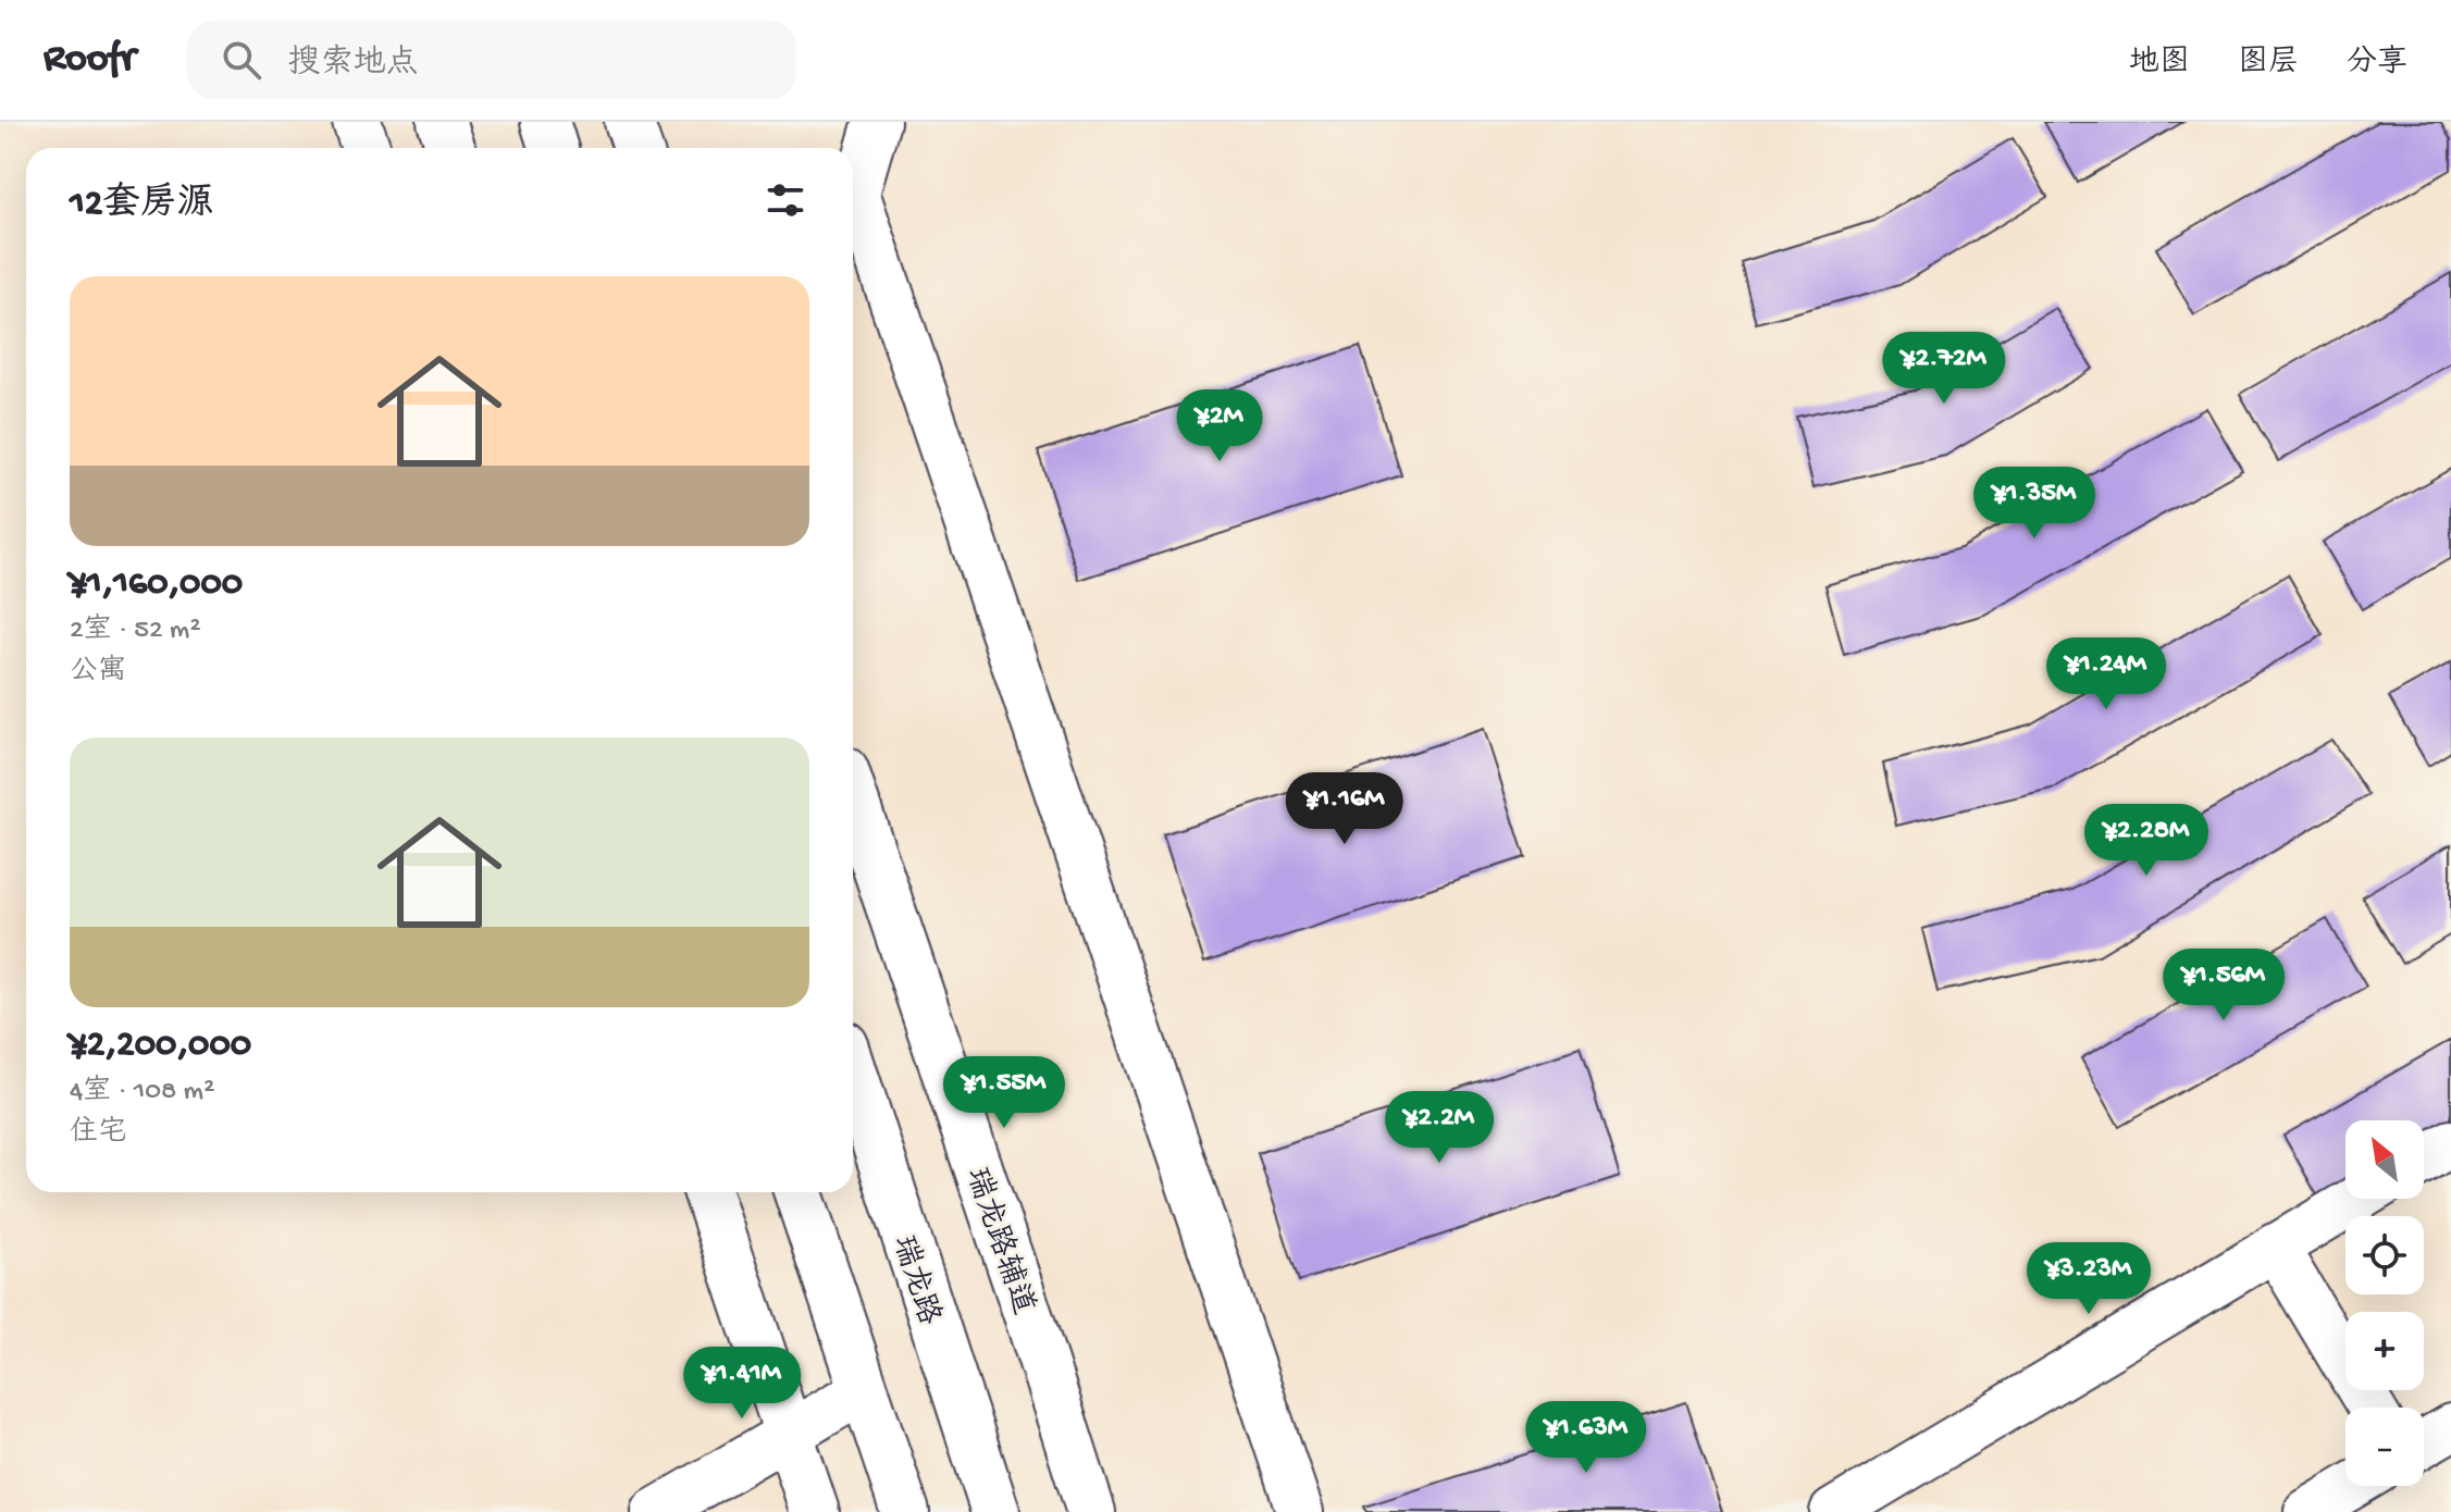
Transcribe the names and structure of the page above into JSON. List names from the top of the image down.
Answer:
{
  "streets": {
    "main road": ["瑞龙路辅道", "瑞龙路"]
  },
  "north": "top left",
  "page": {
    "header": "Roofr",
    "search": "搜索地点",
    "nav": ["地图", "图层", "分享"],
    "heading": "12套房源",
    "list": [
      {
        "name": "¥1,160,000",
        "note": "2室 · 52 m² · 公寓"
      },
      {
        "name": "¥2,200,000",
        "note": "4室 · 108 m² · 住宅"
      }
    ],
    "price": [
      "¥2.72M",
      "¥2M",
      "¥1.35M",
      "¥1.24M",
      "¥1.16M",
      "¥2.28M",
      "¥1.56M",
      "¥1.55M",
      "¥2.2M",
      "¥3.23M",
      "¥1.41M",
      "¥1.63M"
    ],
    "map_buttons": ["+", "−"]
  }
}
